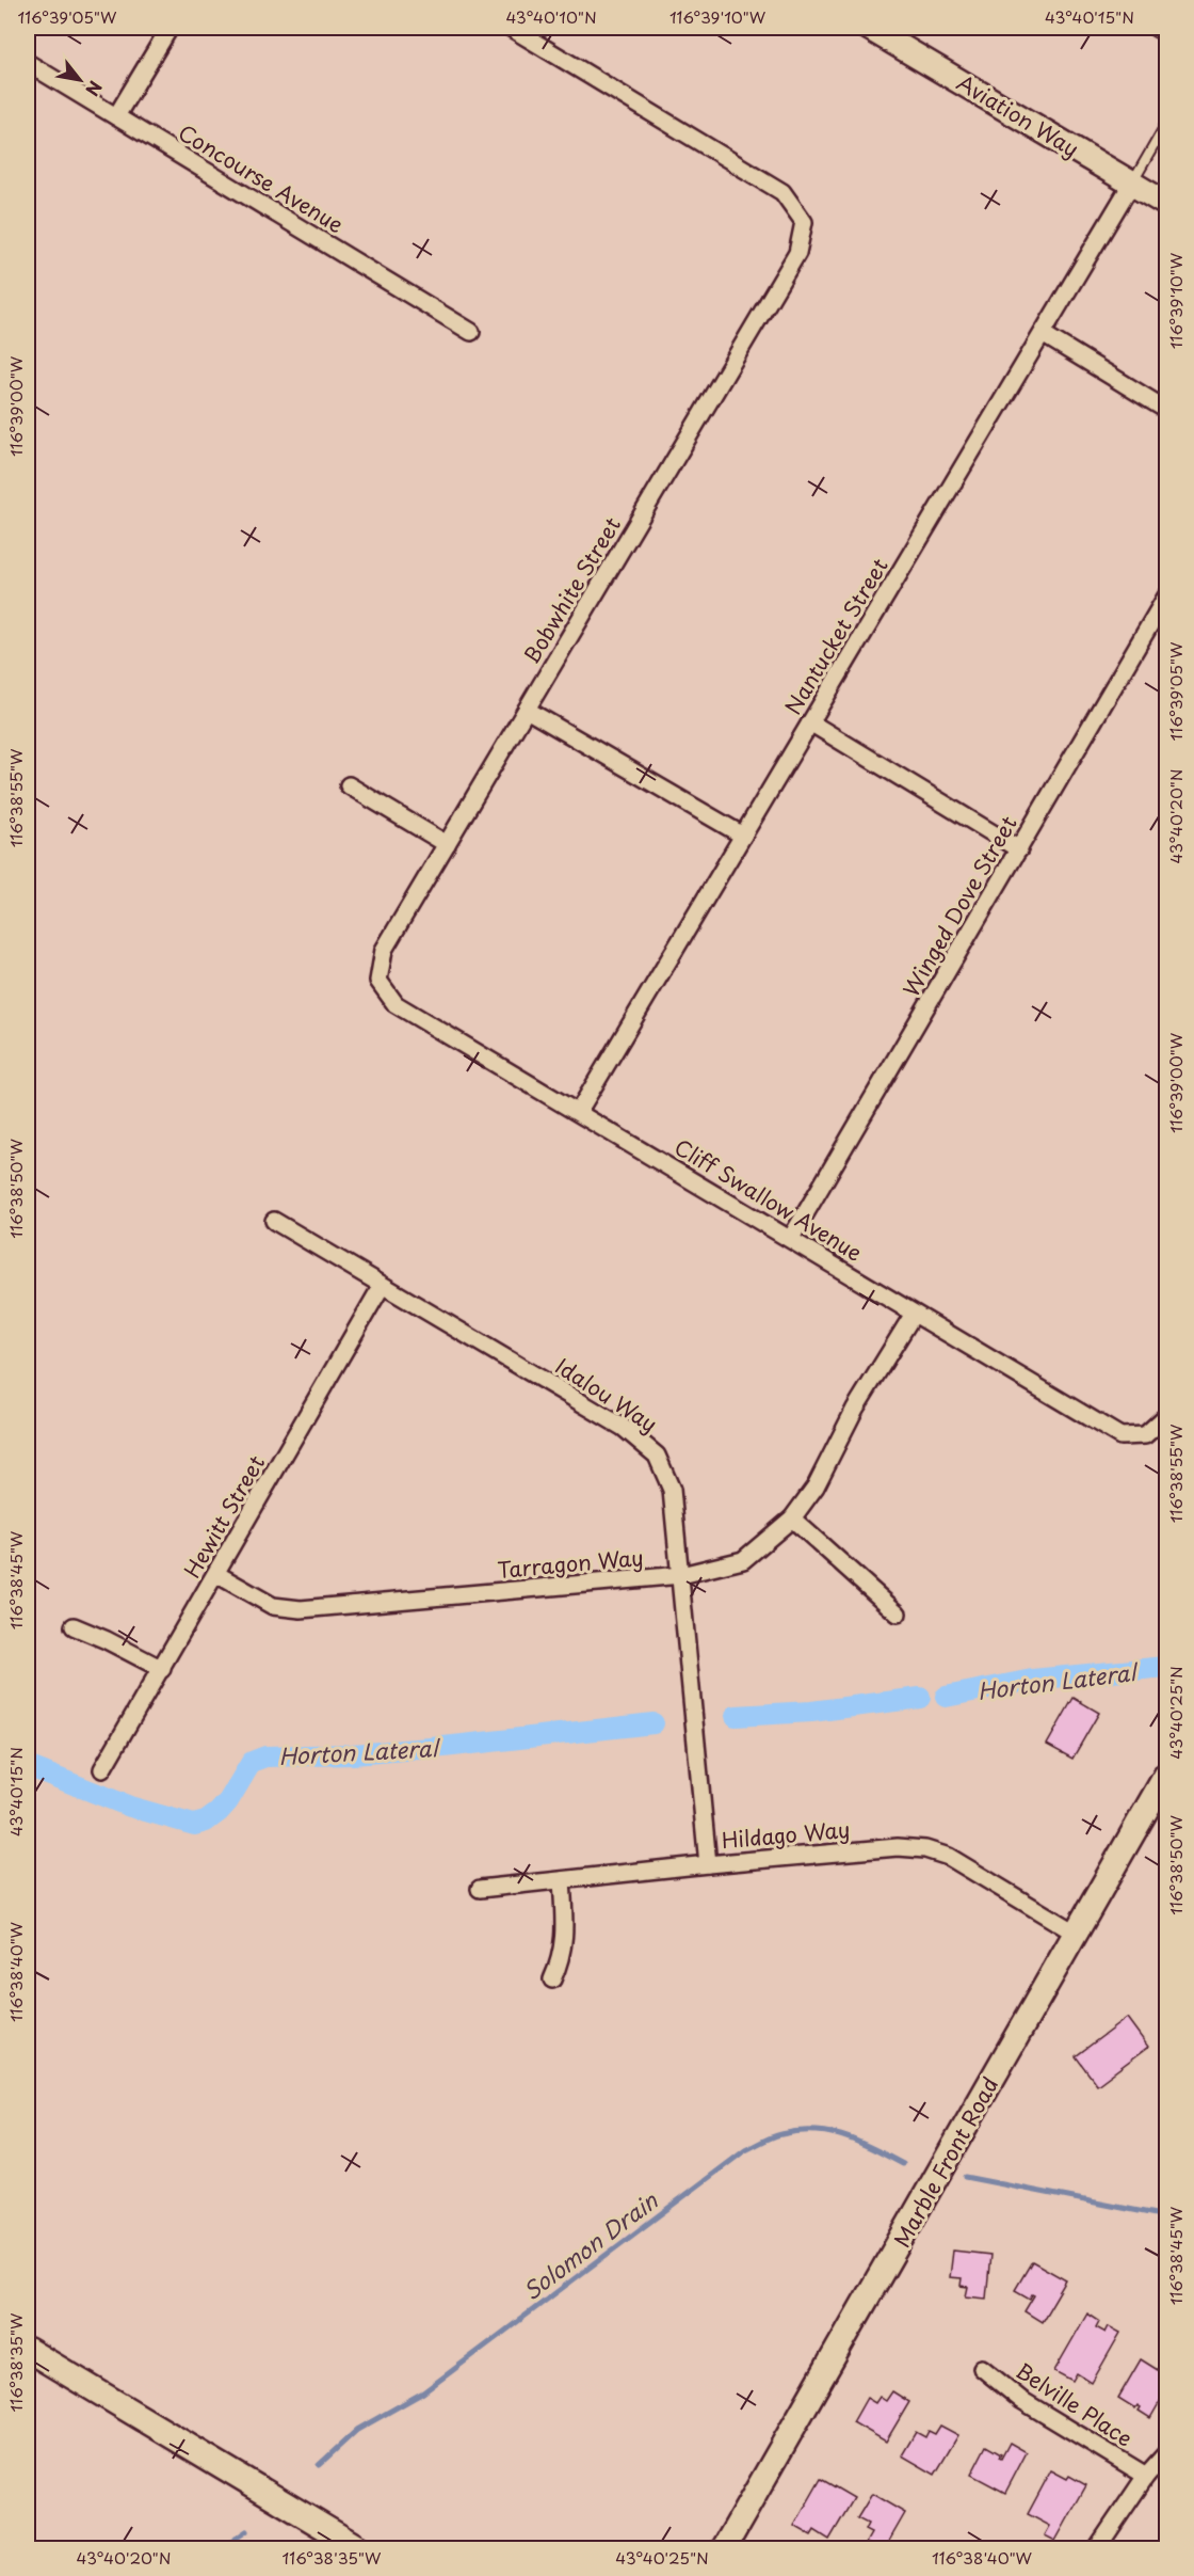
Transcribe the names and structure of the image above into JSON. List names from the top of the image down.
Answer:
{
  "streets": {
    "street": [
      "Aviation Way",
      "Concourse Avenue",
      "Bobwhite Street",
      "Nantucket Street",
      "Winged Dove Street",
      "Cliff Swallow Avenue",
      "Idalou Way",
      "Hewitt Street",
      "Tarragon Way",
      "Hildago Way",
      "Marble Front Road",
      "Belville Place"
    ]
  },
  "crossings": [
    ["Aviation Way", "Nantucket Street"],
    ["Bobwhite Street", "Cliff Swallow Avenue"],
    ["Nantucket Street", "Cliff Swallow Avenue"],
    ["Winged Dove Street", "Cliff Swallow Avenue"],
    ["Cliff Swallow Avenue", "Tarragon Way"],
    ["Idalou Way", "Hewitt Street"],
    ["Idalou Way", "Tarragon Way"],
    ["Idalou Way", "Hildago Way"],
    ["Hewitt Street", "Tarragon Way"],
    ["Hildago Way", "Marble Front Road"]
  ],
  "water": ["Horton Lateral", "Solomon Drain"],
  "north": "bottom right",
  "coordinates": [
    "116°39'05\"W",
    "43°40'10\"N",
    "116°39'10\"W",
    "43°40'15\"N",
    "116°39'00\"W",
    "116°38'55\"W",
    "43°40'20\"N",
    "116°38'50\"W",
    "116°38'45\"W",
    "43°40'25\"N",
    "116°38'40\"W",
    "116°38'35\"W"
  ]
}
